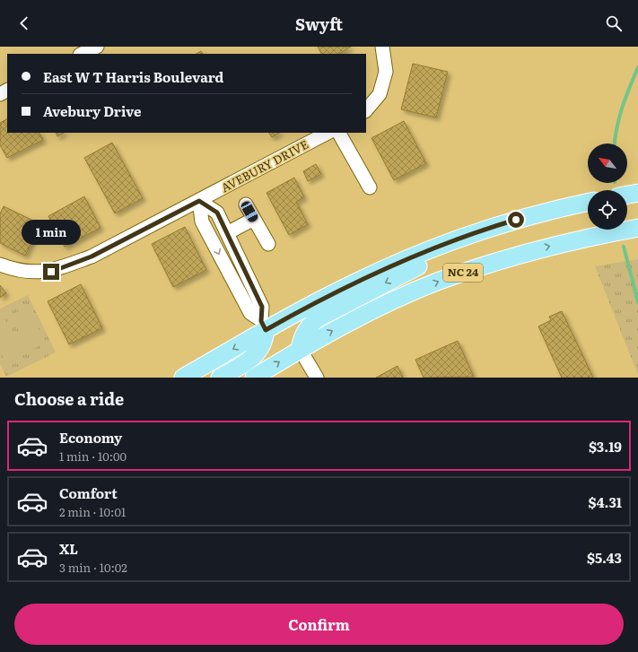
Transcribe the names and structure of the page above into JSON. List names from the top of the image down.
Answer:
{
  "streets": {
    "main road": ["NC 24"],
    "street": ["AVEBURY DRIVE"]
  },
  "north": "top left",
  "page": {
    "header": "Swyft",
    "banner": ["East W T Harris Boulevard", "Avebury Drive"],
    "bubble": "1 min",
    "heading": "Choose a ride",
    "list": [
      {
        "name": "Economy",
        "note": "1 min · 10:00",
        "value": "$3.19"
      },
      {
        "name": "Comfort",
        "note": "2 min · 10:01",
        "value": "$4.31"
      },
      {
        "name": "XL",
        "note": "3 min · 10:02",
        "value": "$5.43"
      }
    ],
    "buttons": "Confirm"
  }
}
